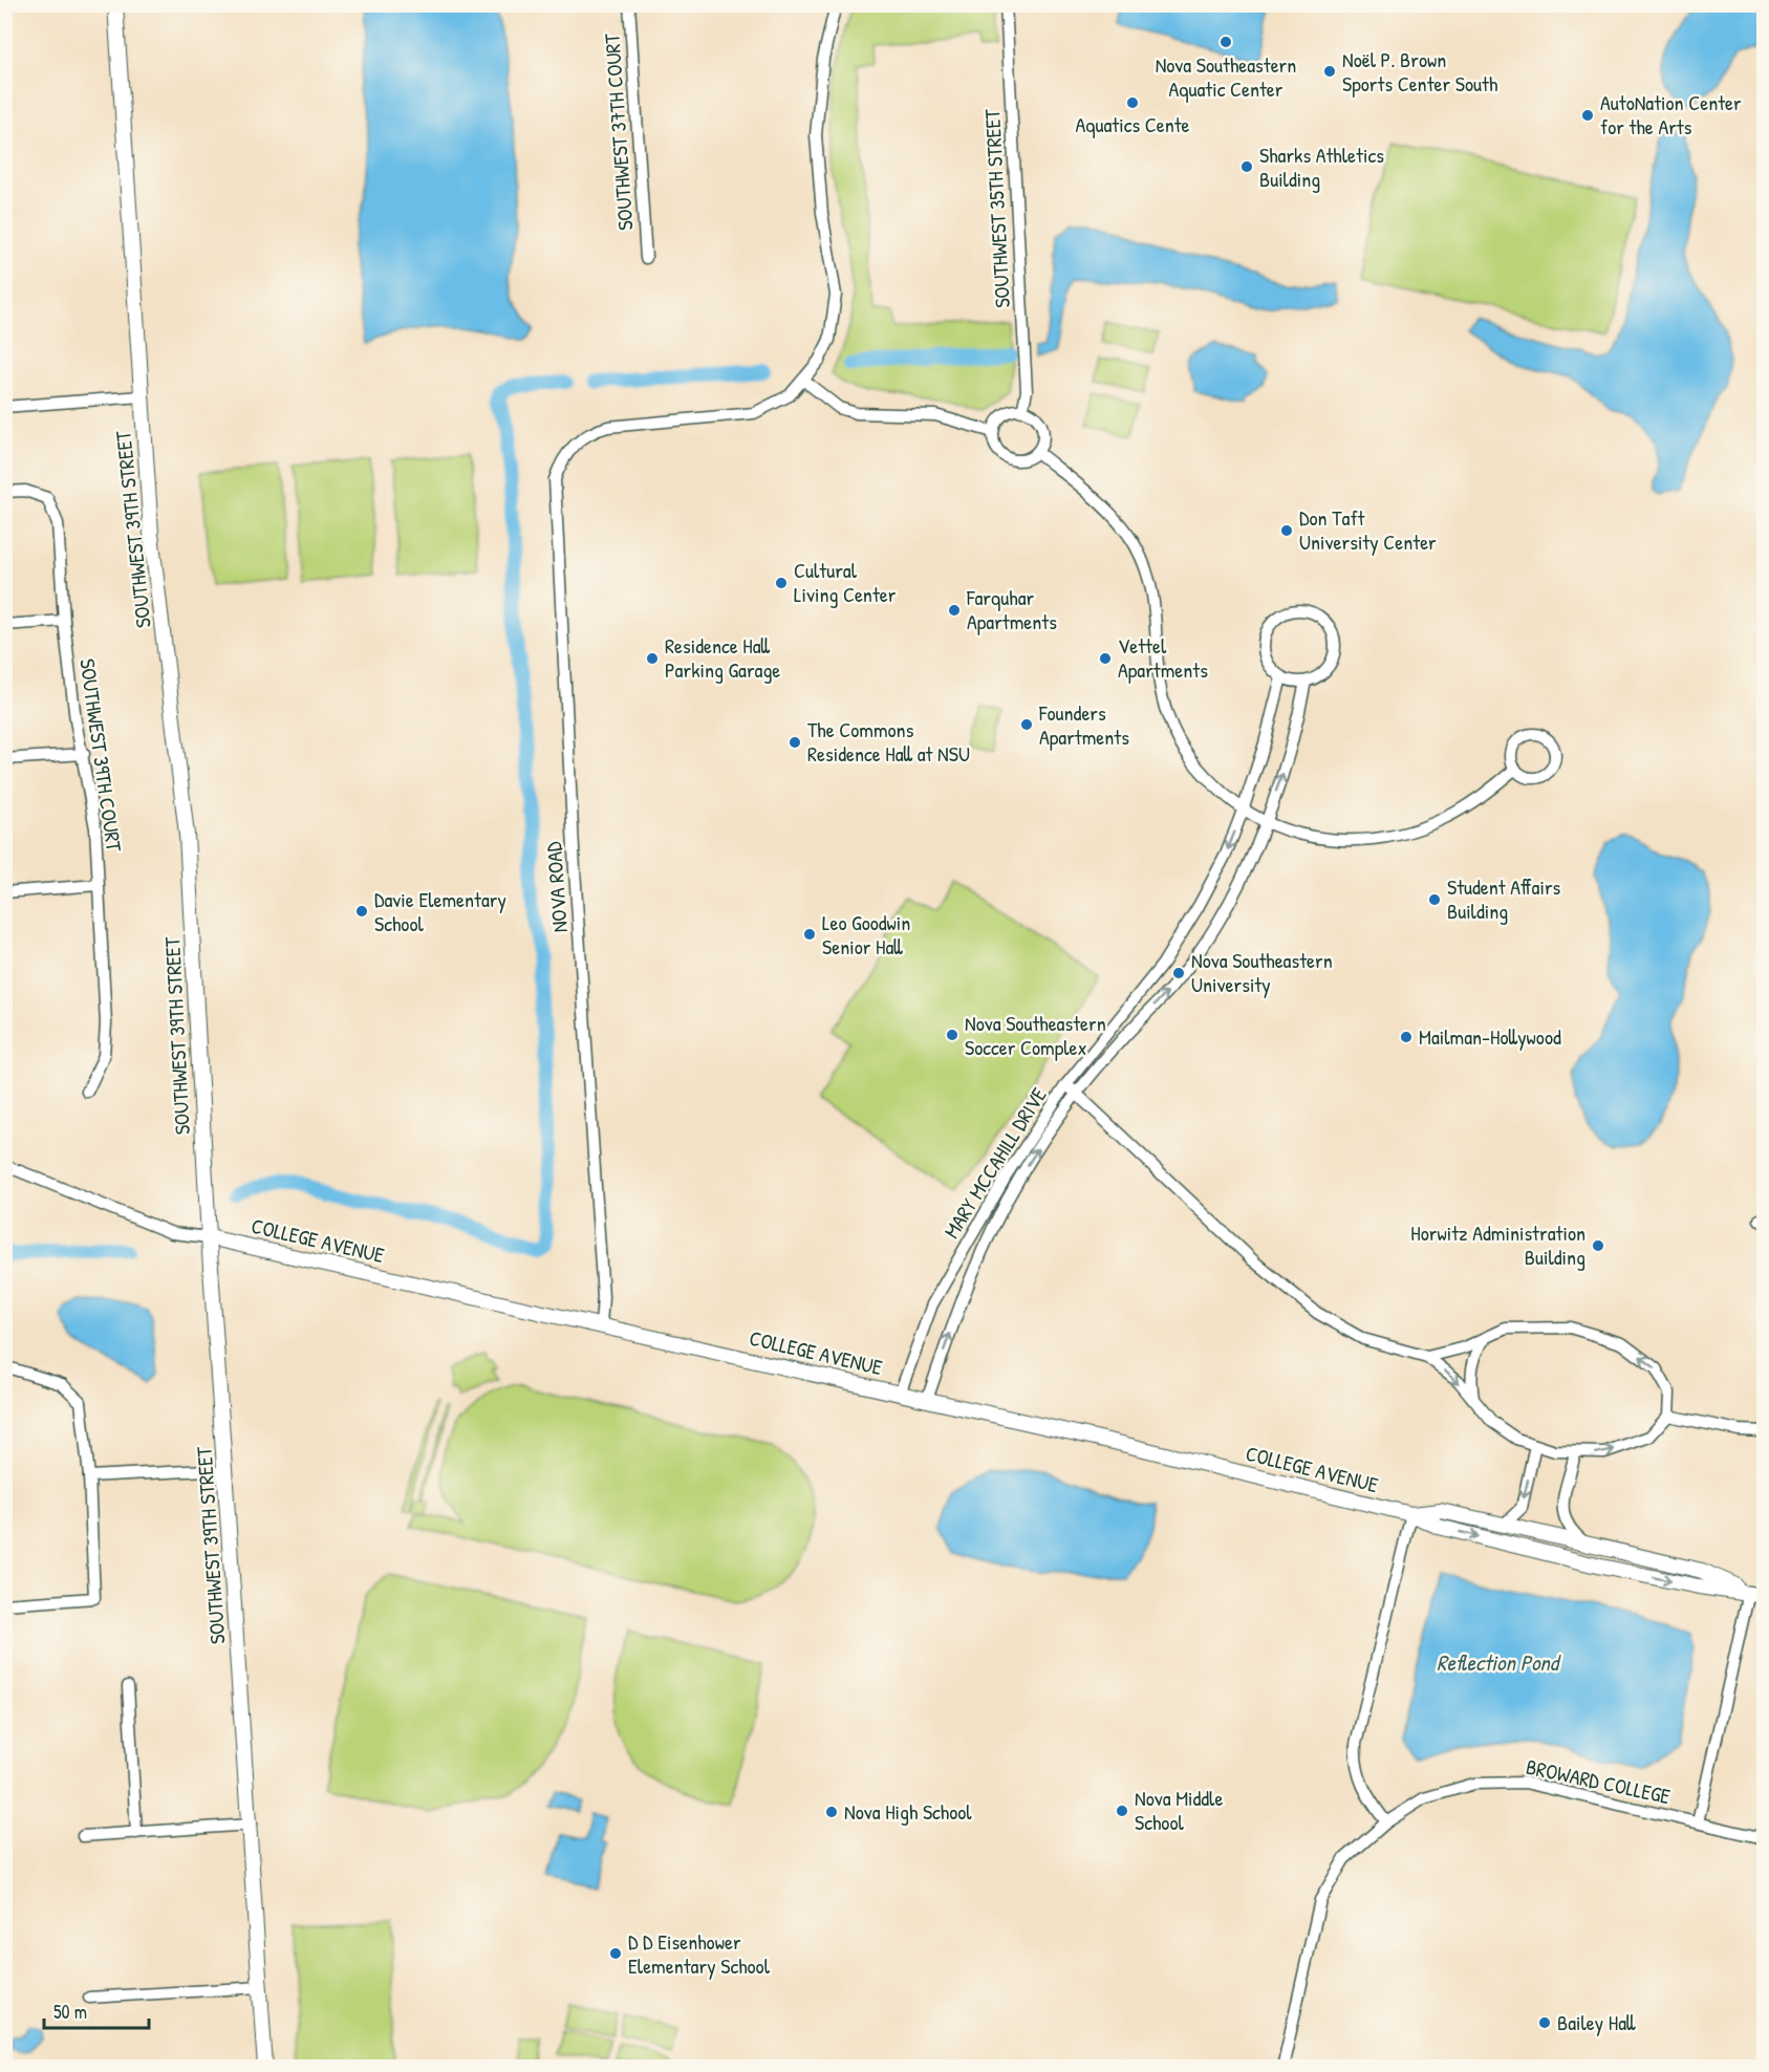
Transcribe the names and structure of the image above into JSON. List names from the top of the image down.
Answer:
{
  "streets": {
    "street": [
      "SOUTHWEST 37TH COURT",
      "SOUTHWEST 35TH STREET",
      "SOUTHWEST 39TH STREET",
      "SOUTHWEST 39TH COURT",
      "NOVA ROAD",
      "MARY MCCAHILL DRIVE",
      "COLLEGE AVENUE",
      "BROWARD COLLEGE"
    ]
  },
  "crossings": [
    ["SOUTHWEST 39TH STREET", "COLLEGE AVENUE"],
    ["NOVA ROAD", "COLLEGE AVENUE"],
    ["MARY MCCAHILL DRIVE", "COLLEGE AVENUE"]
  ],
  "water": ["Reflection Pond"],
  "places": [
    "Nova Southeastern Aquatic Center",
    "Noël P. Brown Sports Center South",
    "Aquatics Cente",
    "AutoNation Center for the Arts",
    "Sharks Athletics Building",
    "Don Taft University Center",
    "Cultural Living Center",
    "Farquhar Apartments",
    "Residence Hall Parking Garage",
    "Vettel Apartments",
    "Founders Apartments",
    "The Commons Residence Hall at NSU",
    "Student Affairs Building",
    "Davie Elementary School",
    "Leo Goodwin Senior Hall",
    "Nova Southeastern University",
    "Nova Southeastern Soccer Complex",
    "Mailman-Hollywood",
    "Horwitz Administration Building",
    "Nova Middle School",
    "Nova High School",
    "D D Eisenhower Elementary School",
    "Bailey Hall"
  ],
  "scale_bar": "50 m"
}
